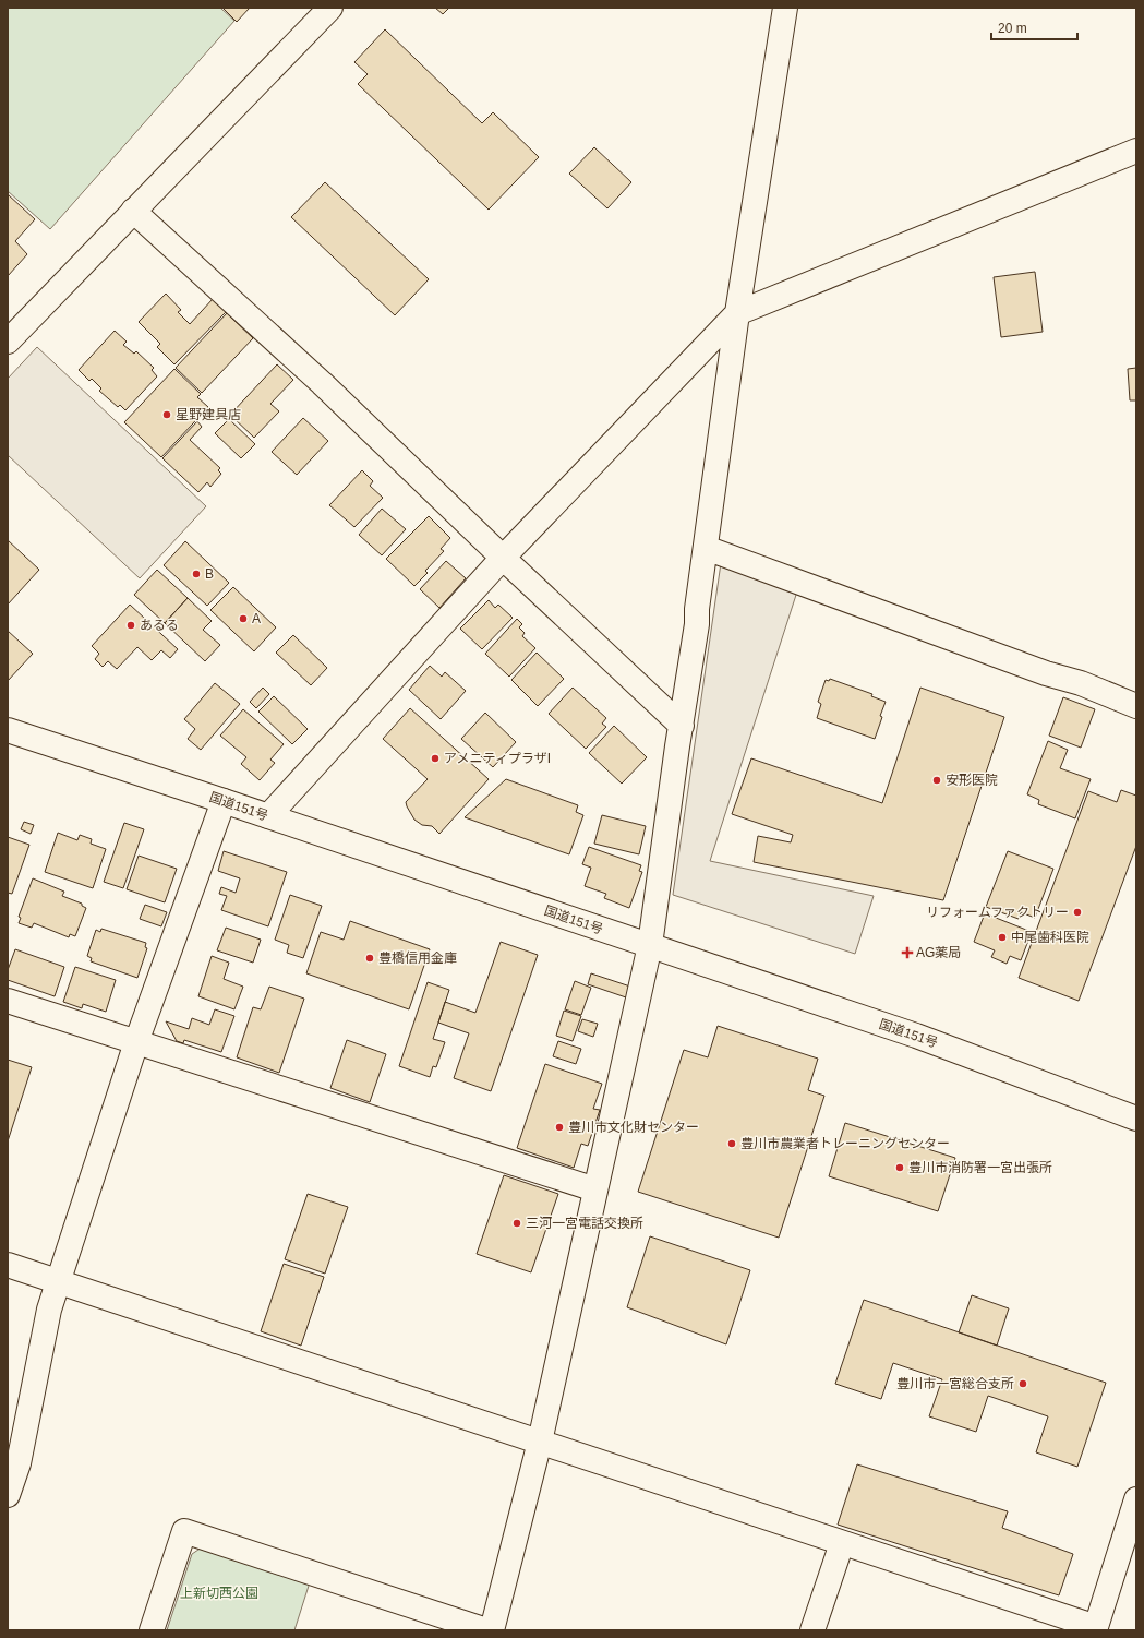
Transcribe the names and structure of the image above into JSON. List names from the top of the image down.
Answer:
{
  "streets": {
    "main road": ["国道151号"]
  },
  "parks": ["上新切西公園"],
  "places": {
    "other": [
      "星野建具店",
      "B",
      "A",
      "あるる",
      "アメニティプラザI",
      "安形医院",
      "リフォームファクトリー",
      "中尾歯科医院",
      "豊橋信用金庫",
      "豊川市文化財センター",
      "豊川市農業者トレーニングセンター",
      "豊川市消防署一宮出張所",
      "三河一宮電話交換所",
      "豊川市一宮総合支所"
    ],
    "health": ["AG薬局"]
  },
  "scale_bar": "20 m"
}
